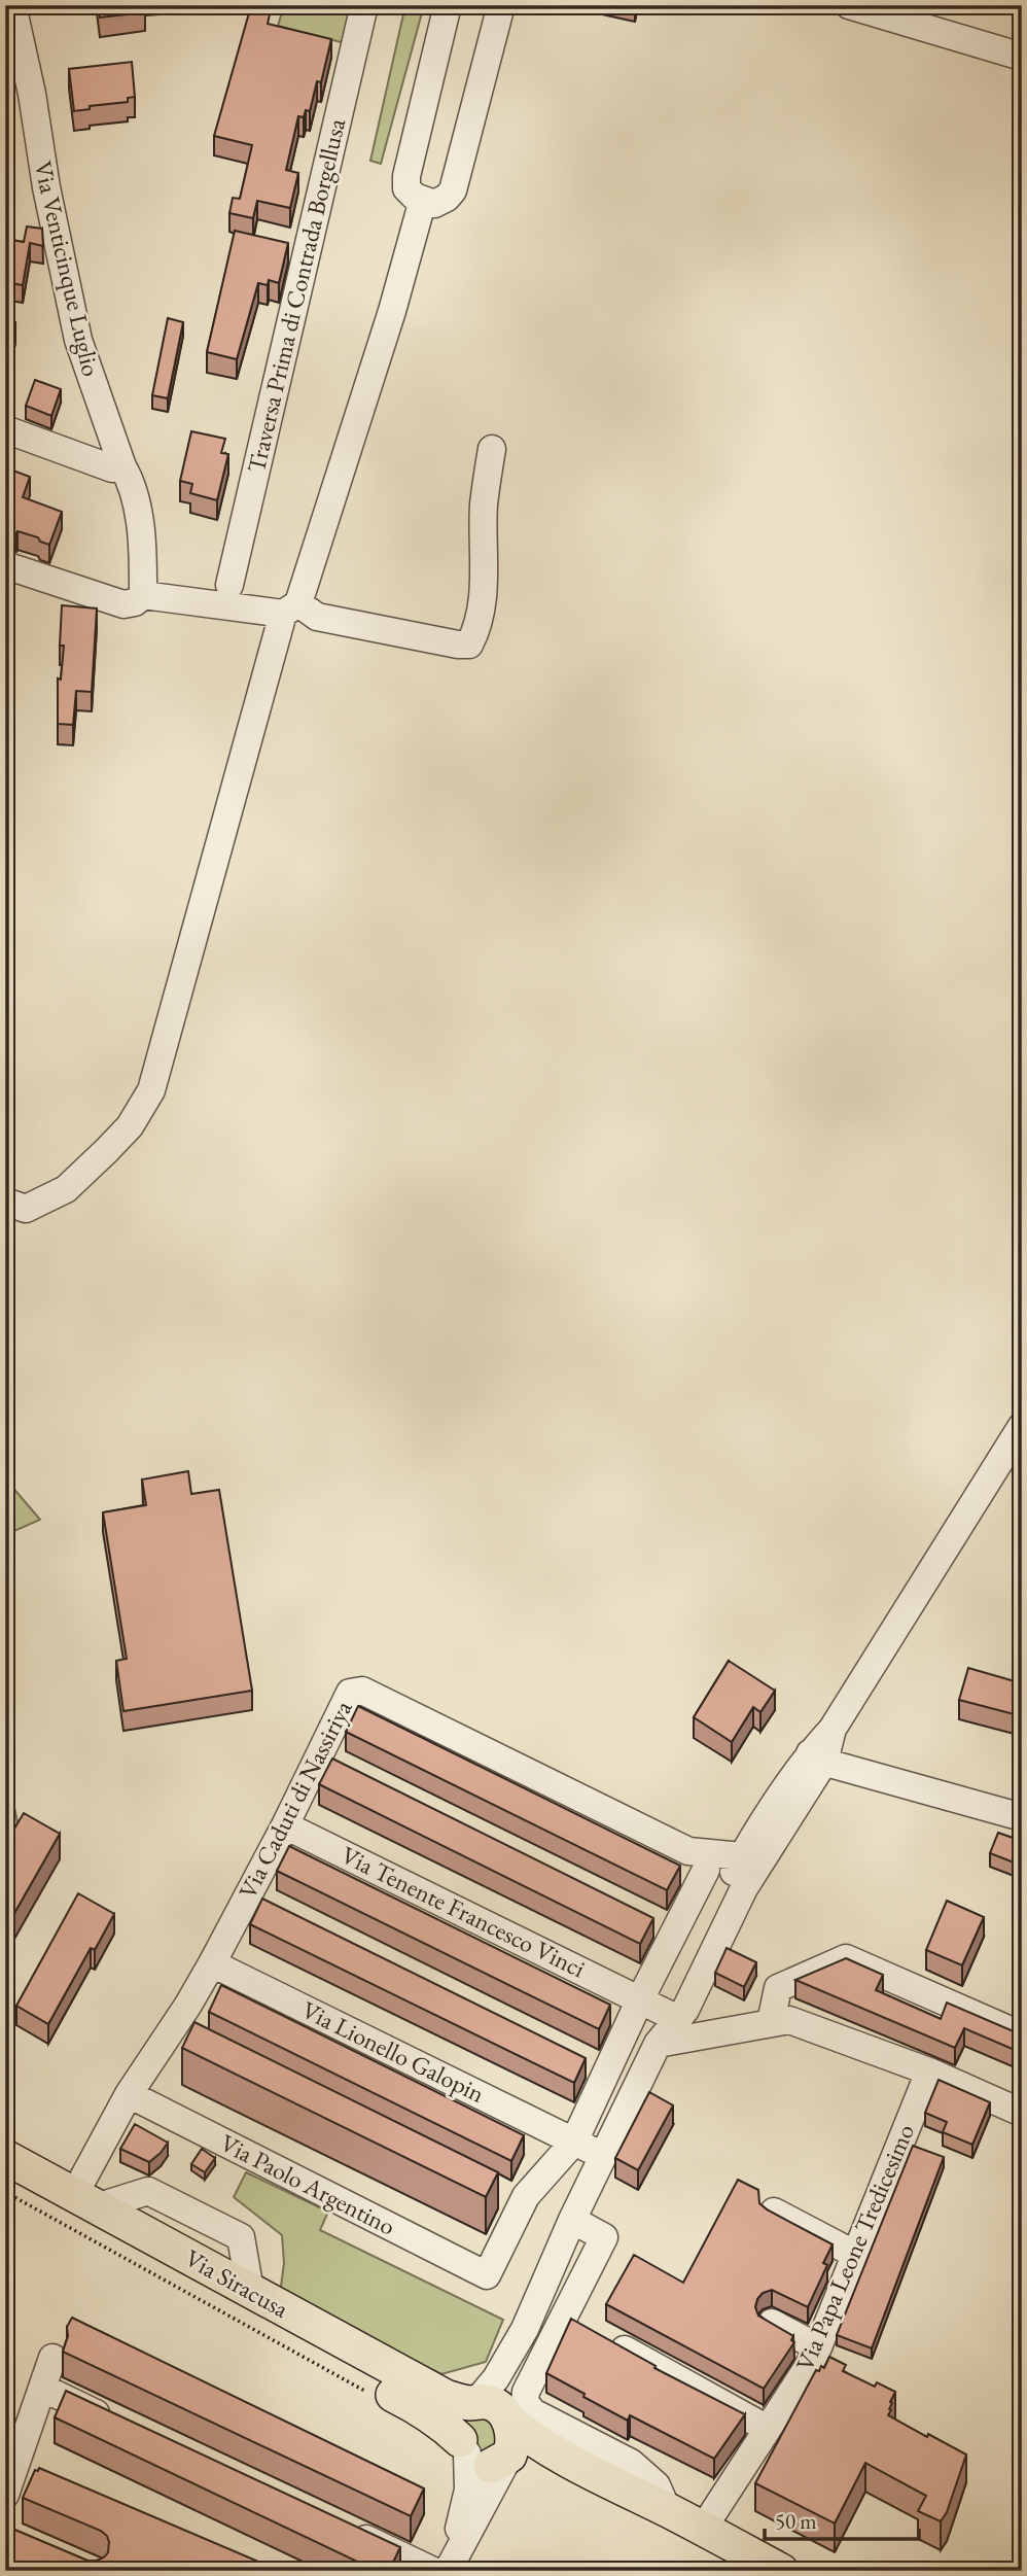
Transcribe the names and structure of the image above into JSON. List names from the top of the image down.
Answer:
{
  "streets": {
    "main road": ["Via Siracusa"],
    "street": [
      "Via Venticinque Luglio",
      "Traversa Prima di Contrada Borgellusa",
      "Via Caduti di Nassiriya",
      "Via Tenente Francesco Vinci",
      "Via Lionello Galopin",
      "Via Paolo Argentino",
      "Via Papa Leone Tredicesimo"
    ]
  },
  "crossings": [
    ["Via Caduti di Nassiriya", "Via Tenente Francesco Vinci"],
    ["Via Caduti di Nassiriya", "Via Lionello Galopin"],
    ["Via Caduti di Nassiriya", "Via Paolo Argentino"],
    ["Via Caduti di Nassiriya", "Via Siracusa"],
    ["Via Lionello Galopin", "Via Paolo Argentino"]
  ],
  "scale_bar": "50 m"
}
